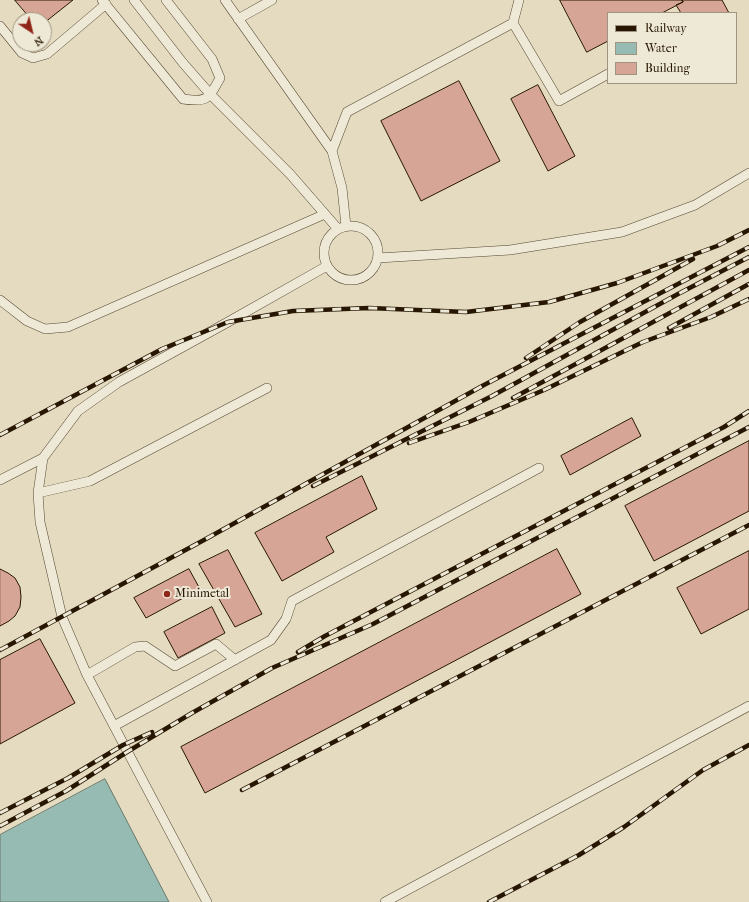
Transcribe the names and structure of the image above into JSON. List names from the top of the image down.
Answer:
{
  "places": ["Minimetal"],
  "legend": ["Railway", "Water", "Building"],
  "north": "bottom right"
}
